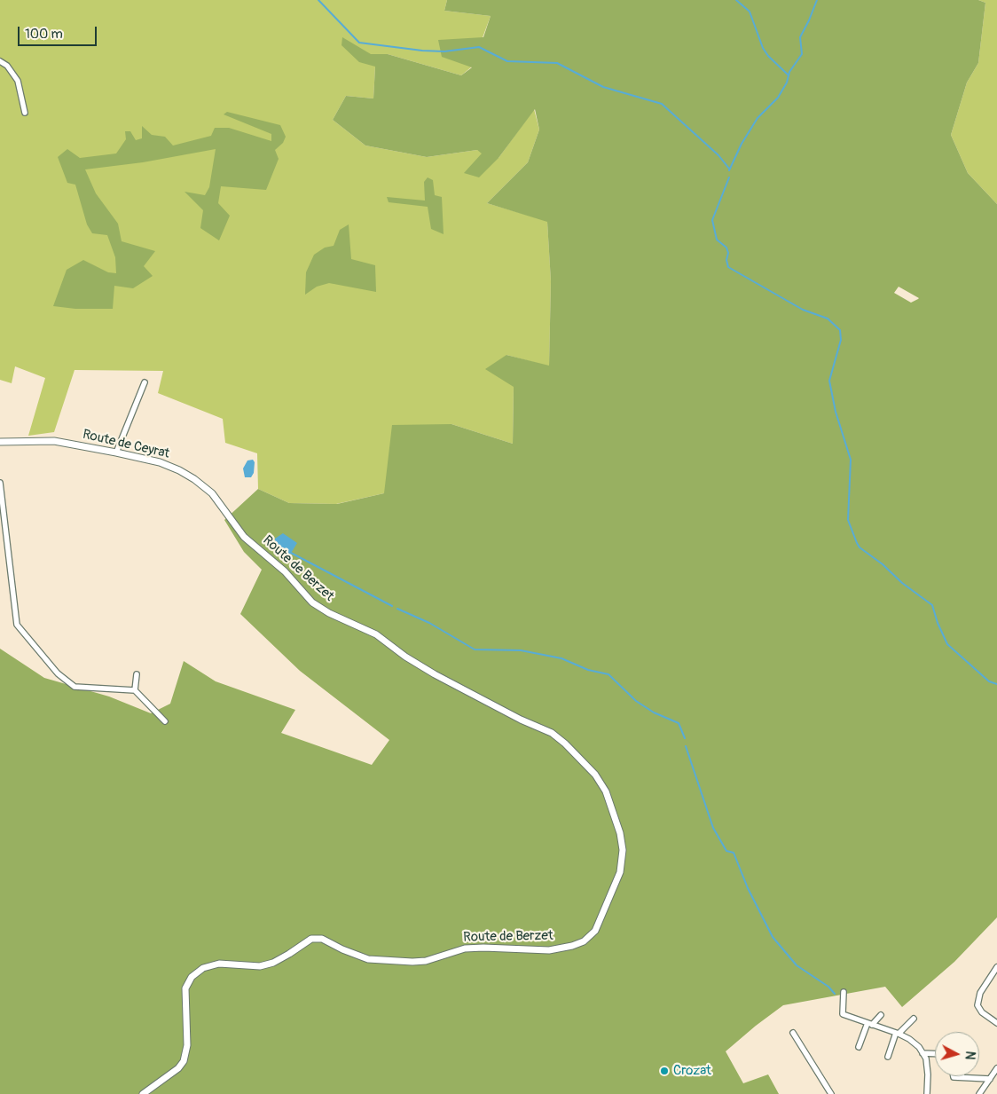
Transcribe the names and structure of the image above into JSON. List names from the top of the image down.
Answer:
{
  "streets": {
    "street": ["Route de Ceyrat", "Route de Berzet"]
  },
  "crossings": [
    ["Route de Ceyrat", "Route de Berzet"]
  ],
  "places": ["Crozat"],
  "scale_bar": "100 m",
  "north": "right"
}
